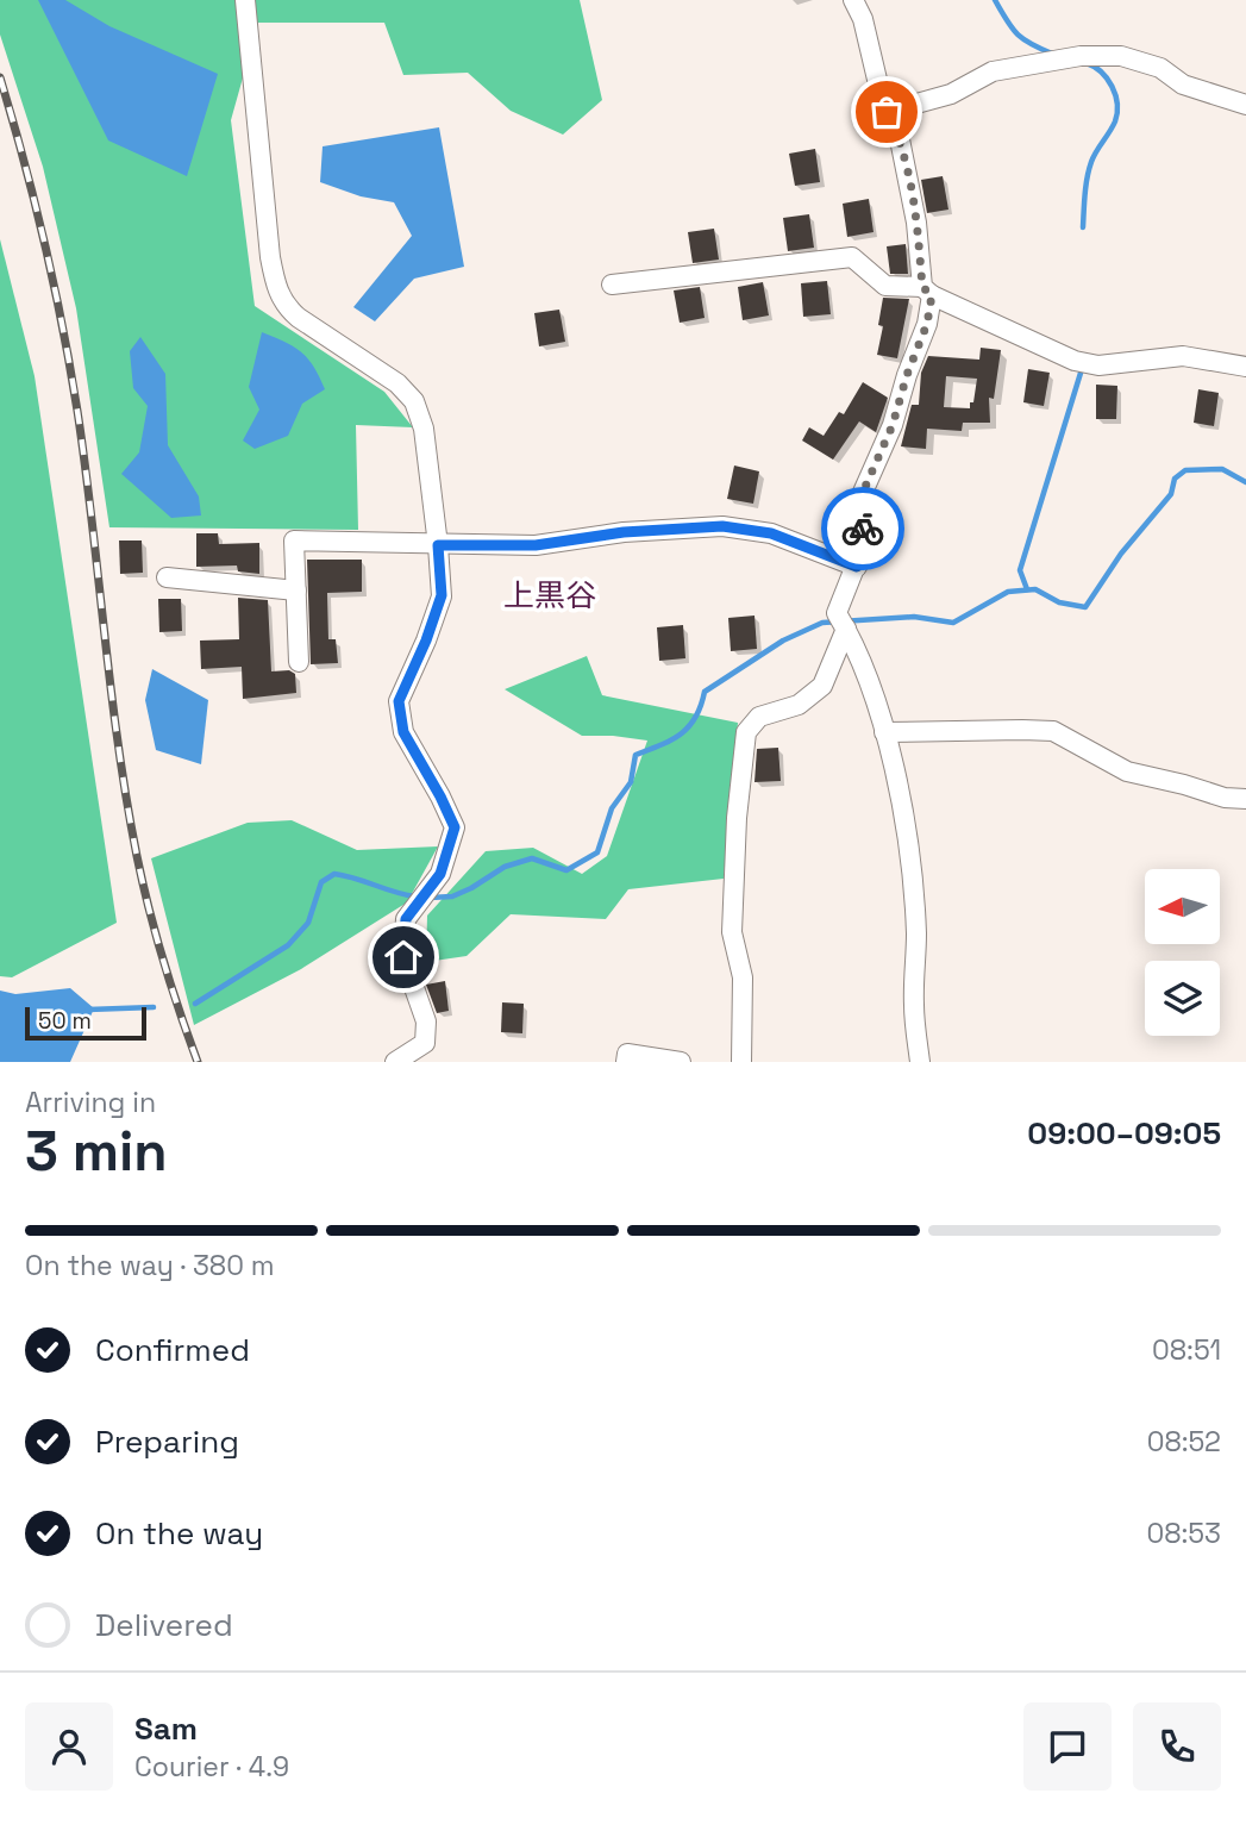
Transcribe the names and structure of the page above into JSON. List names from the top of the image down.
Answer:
{
  "districts": ["上黒谷"],
  "scale_bar": "50 m",
  "north": "left",
  "page": {
    "scale": "50 m",
    "heading": ["3 min", "Arriving in", "09:00–09:05"],
    "panel": ["Sam", "Courier · 4.9"],
    "bar": "On the way · 380 m",
    "list": [
      ["Confirmed", "08:51"],
      ["Preparing", "08:52"],
      ["On the way", "08:53"],
      "Delivered"
    ]
  }
}
